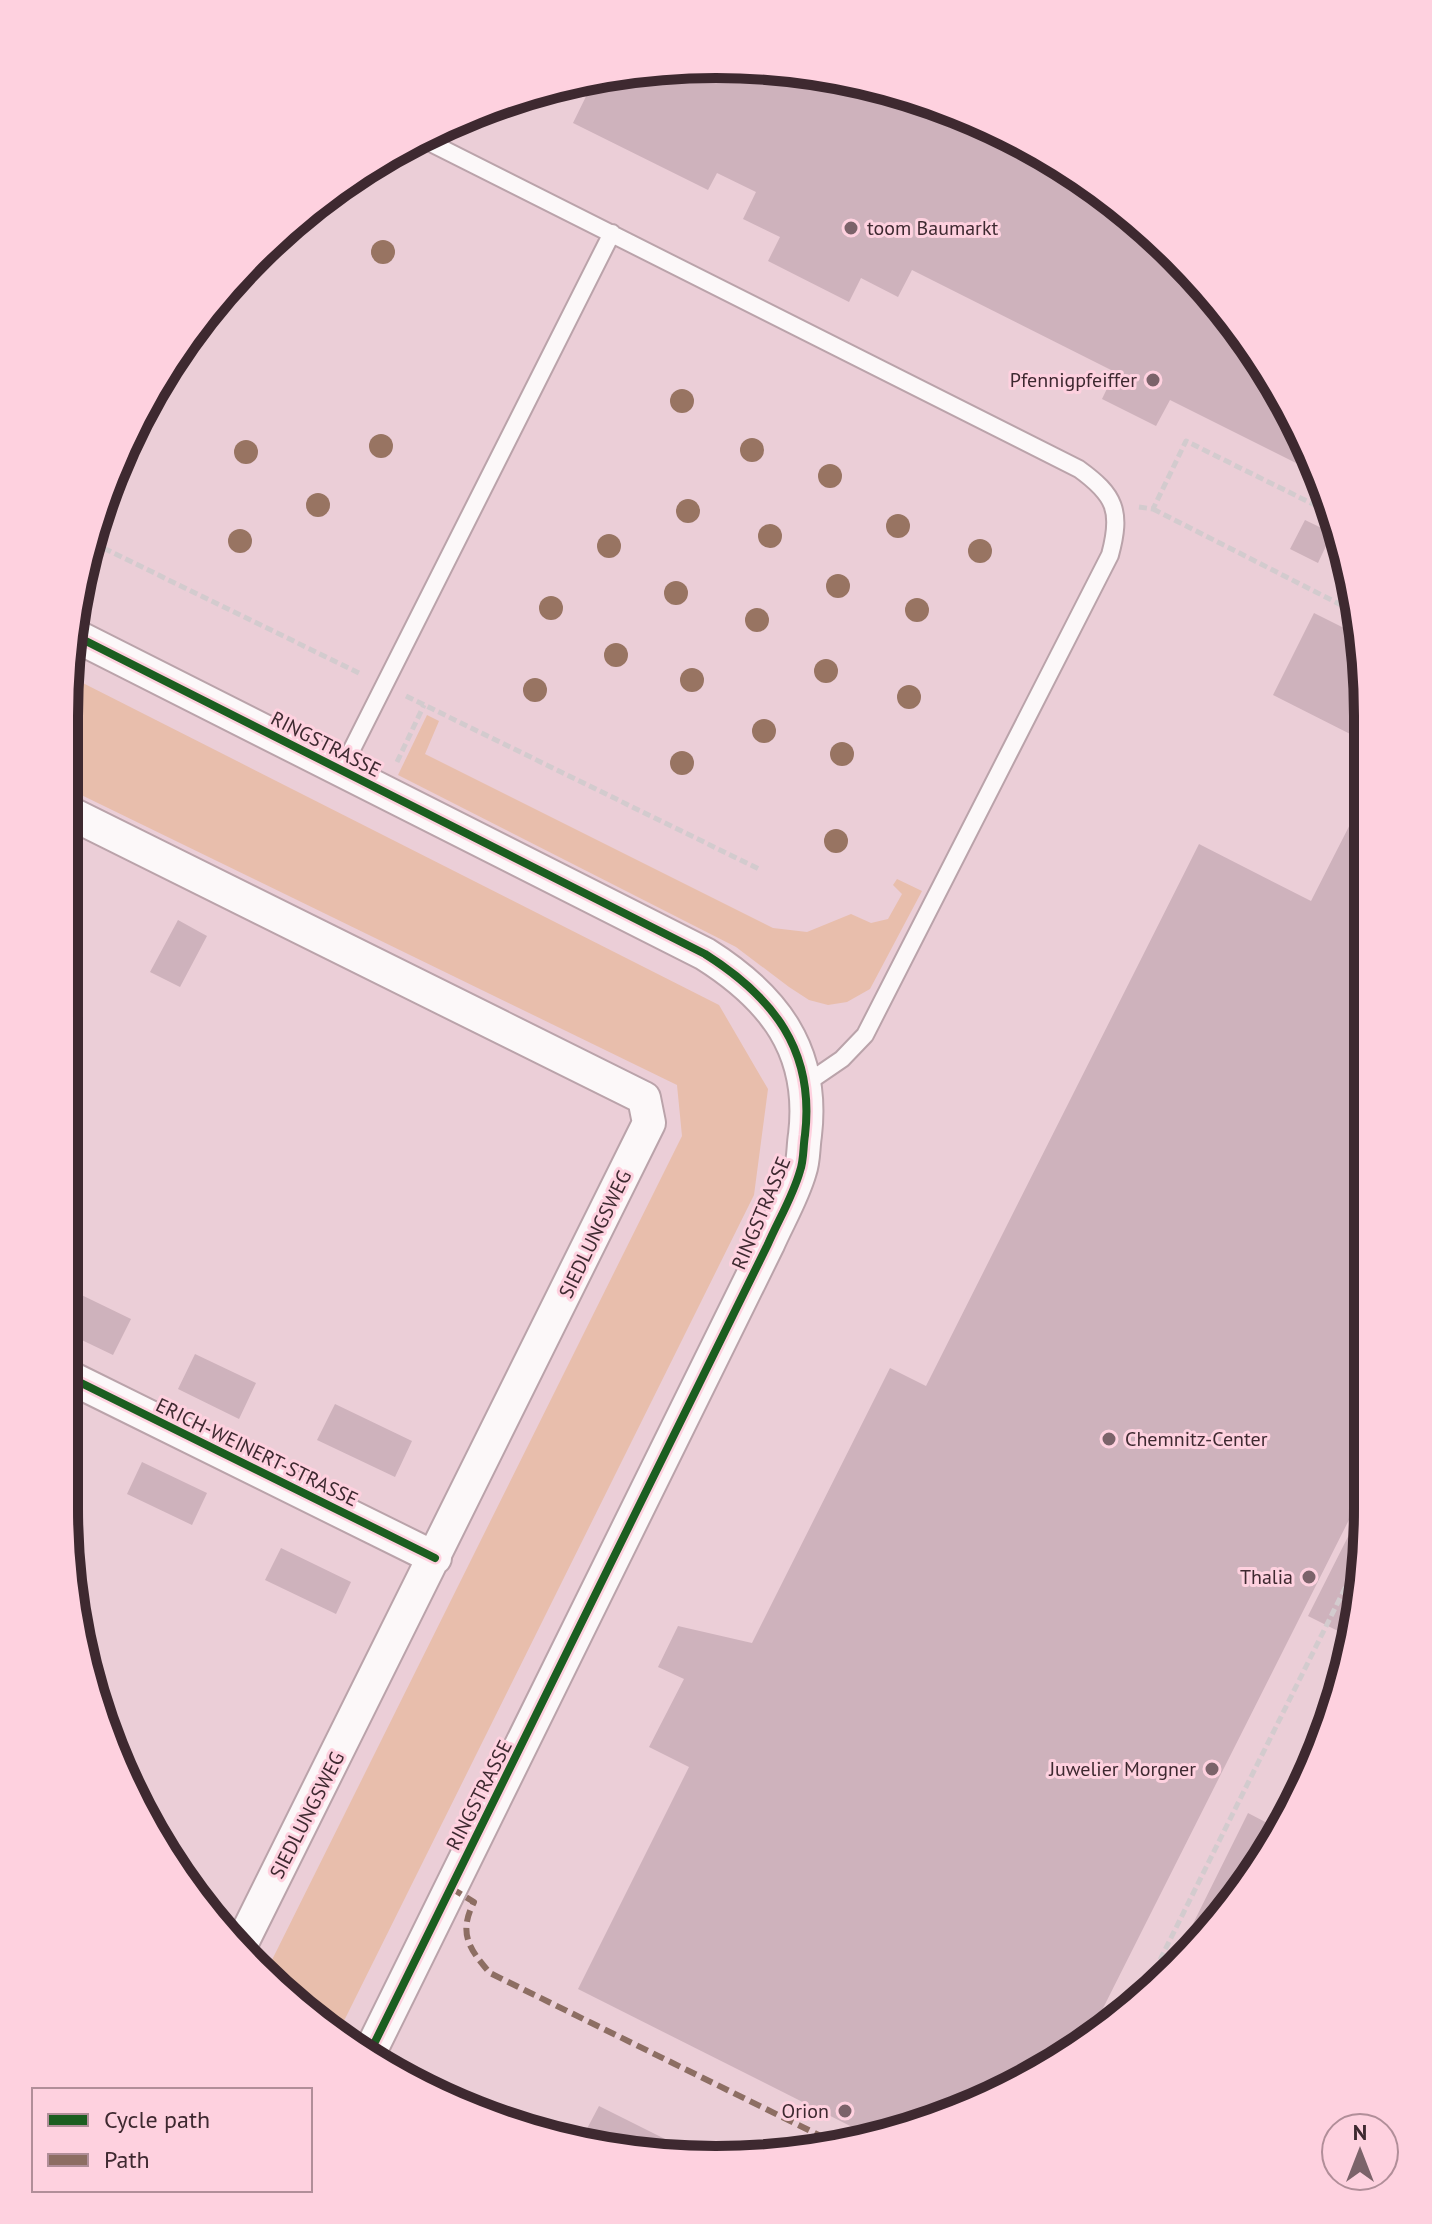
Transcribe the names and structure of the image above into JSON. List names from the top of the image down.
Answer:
{
  "streets": {
    "street": ["RINGSTRASSE", "SIEDLUNGSWEG", "ERICH-WEINERT-STRASSE"]
  },
  "crossings": [
    ["SIEDLUNGSWEG", "ERICH-WEINERT-STRASSE"]
  ],
  "places": [
    "toom Baumarkt",
    "Pfennigpfeiffer",
    "Chemnitz-Center",
    "Thalia",
    "Juwelier Morgner",
    "Orion"
  ],
  "legend": ["Cycle path", "Path"],
  "north": "top"
}
